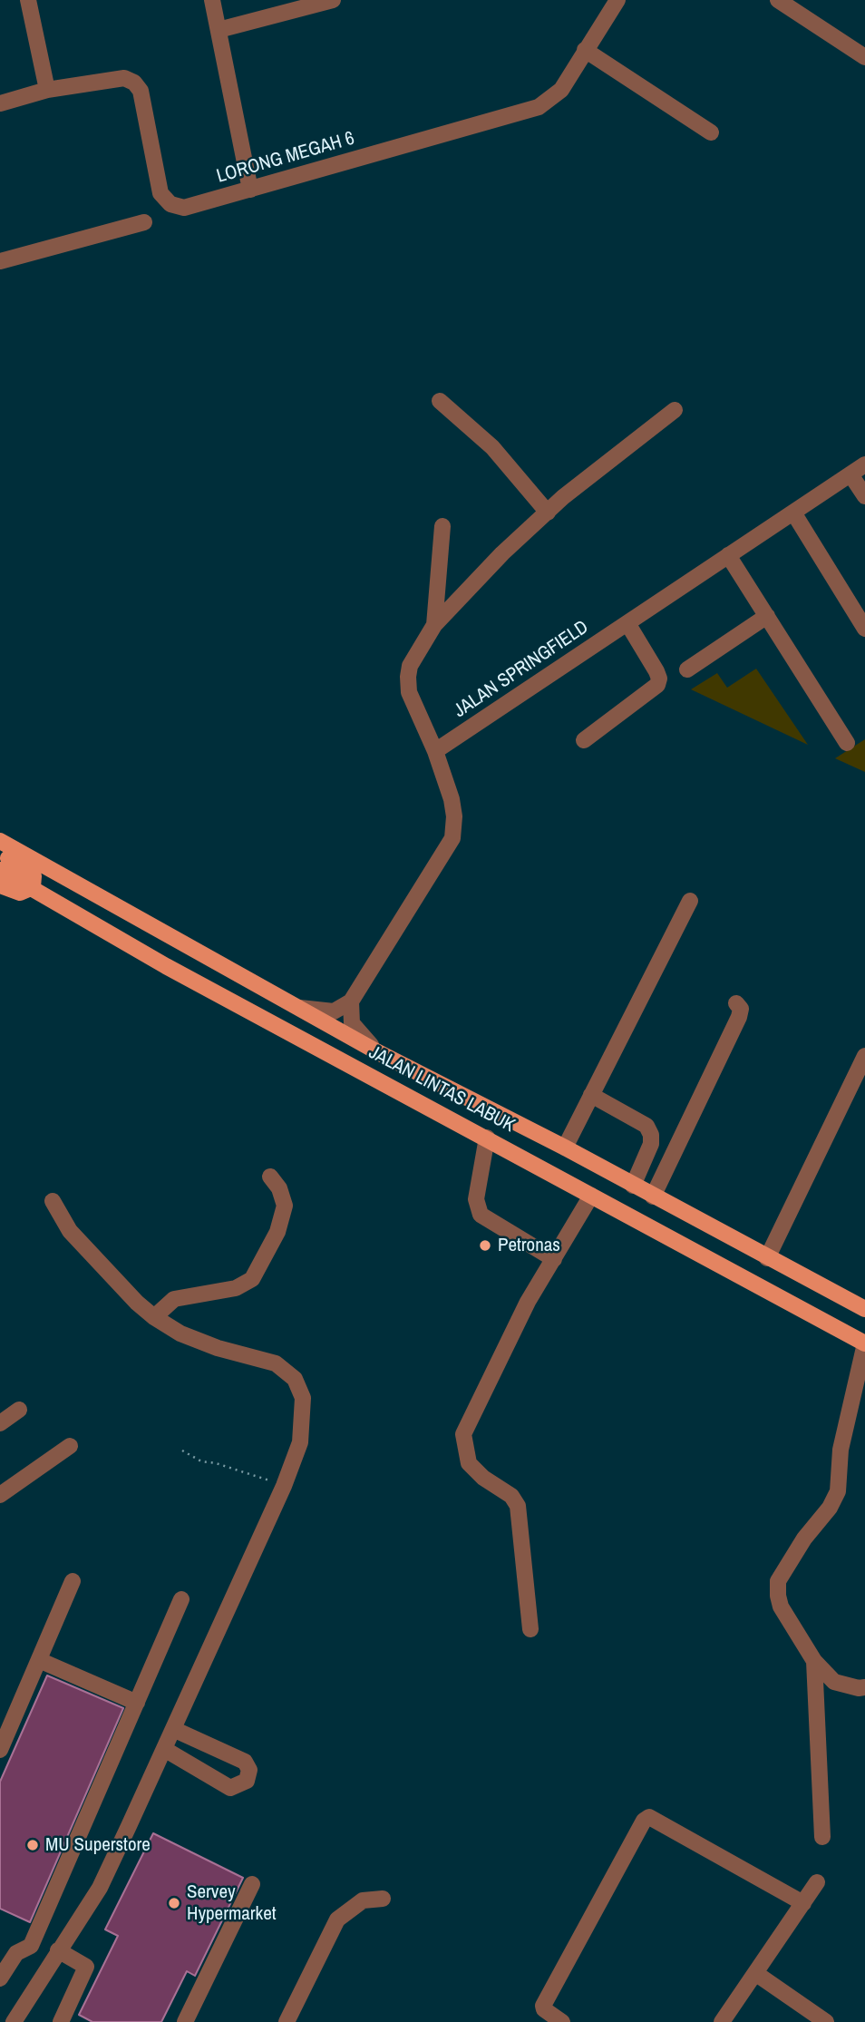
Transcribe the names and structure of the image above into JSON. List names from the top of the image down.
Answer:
{
  "streets": {
    "main road": ["JALAN LINTAS LABUK"],
    "street": ["LORONG MEGAH 6", "JALAN SPRINGFIELD"]
  },
  "places": ["Petronas", "MU Superstore", "Servey Hypermarket"]
}
